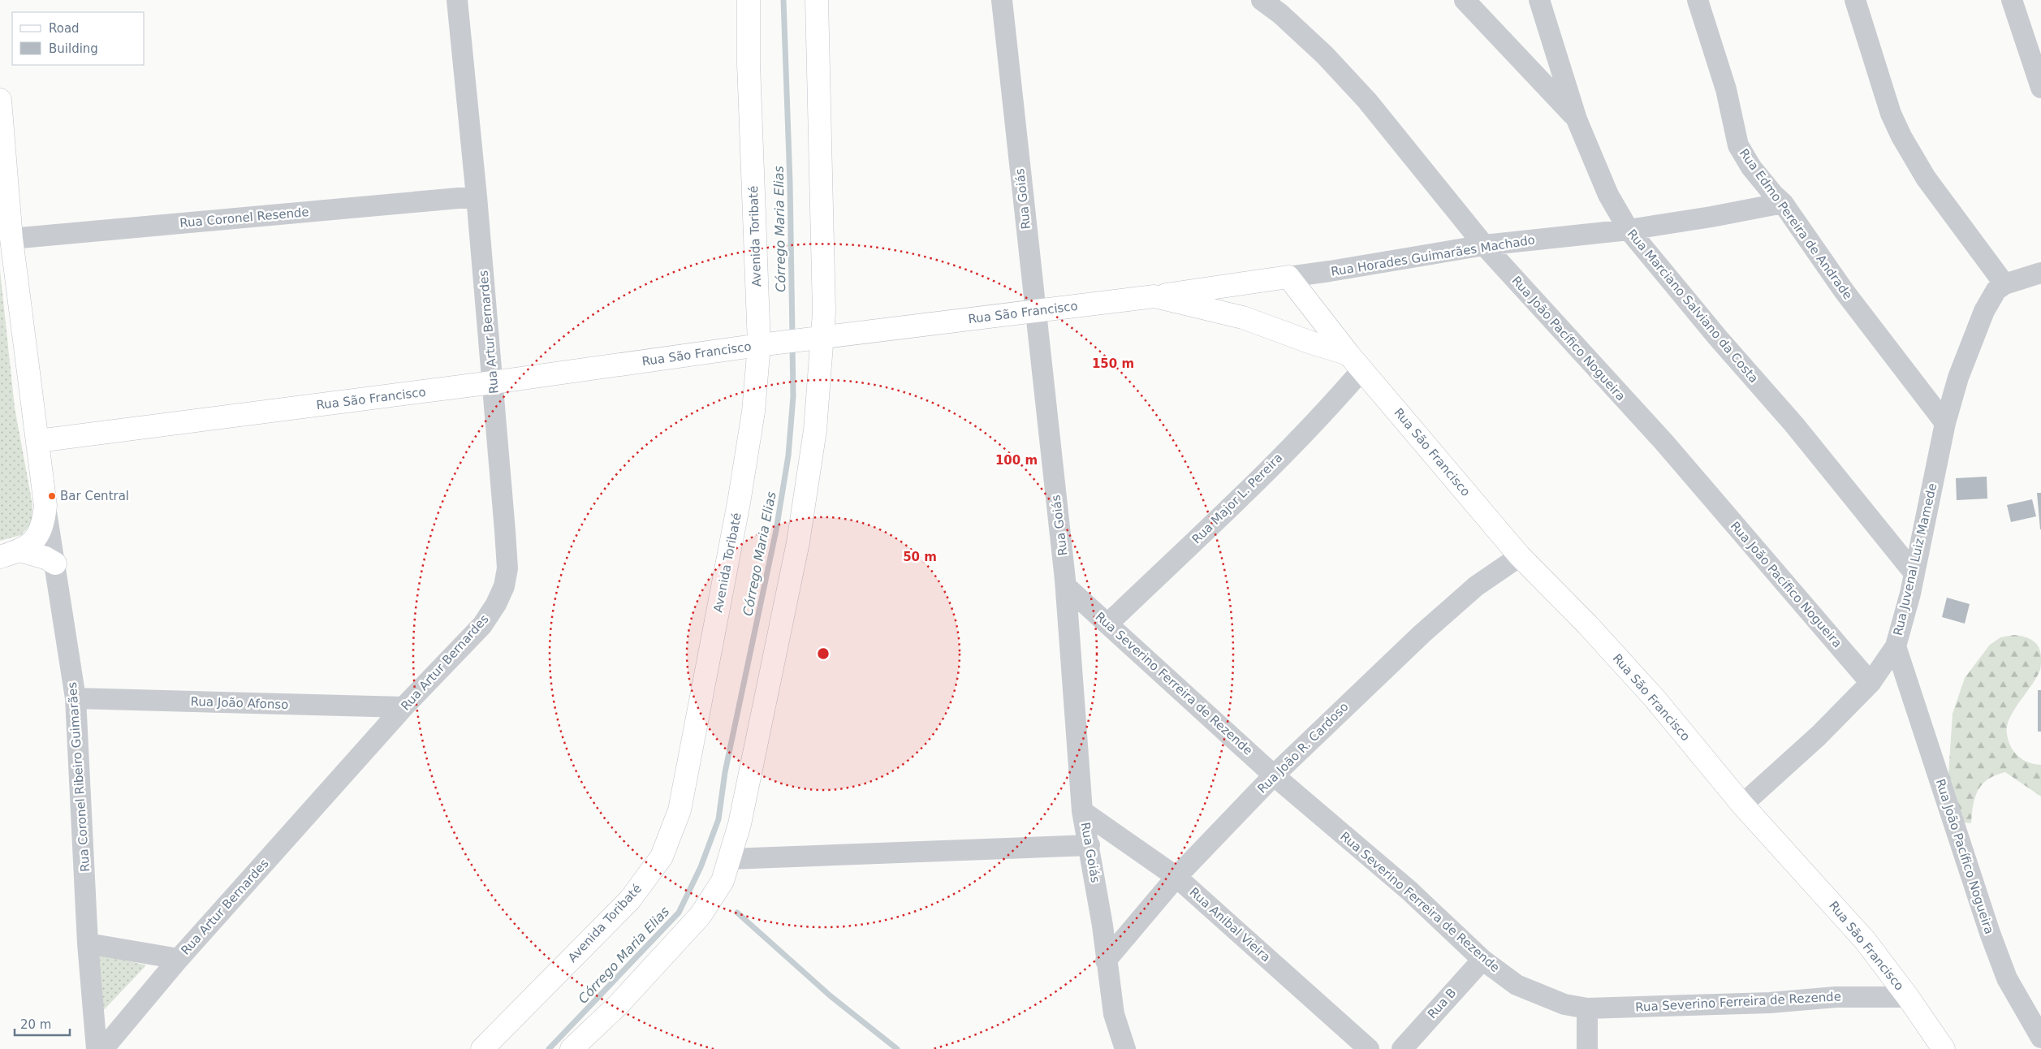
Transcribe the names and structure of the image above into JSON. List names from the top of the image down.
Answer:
{
  "streets": {
    "street": [
      "Rua Goiás",
      "Rua Coronel Resende",
      "Rua Edmo Pereira de Andrade",
      "Avenida Toribaté",
      "Rua Horades Guimarães Machado",
      "Rua Marciano Salviano da Costa",
      "Rua São Francisco",
      "Rua Artur Bernardes",
      "Rua João Pacífico Nogueira",
      "Rua Major L. Pereira",
      "Rua Juvenal Luiz Mamede",
      "Rua Severino Ferreira de Rezende",
      "Rua João Afonso",
      "Rua João R. Cardoso",
      "Rua Coronel Ribeiro Guimarães",
      "Rua Anibal Vieira",
      "Rua B"
    ]
  },
  "crossings": [
    ["Rua Goiás", "Rua São Francisco"],
    ["Rua Goiás", "Rua Severino Ferreira de Rezende"],
    ["Rua Goiás", "Rua João R. Cardoso"],
    ["Rua Goiás", "Rua Anibal Vieira"],
    ["Rua Coronel Resende", "Rua Artur Bernardes"],
    ["Rua Edmo Pereira de Andrade", "Rua Horades Guimarães Machado"],
    ["Rua Edmo Pereira de Andrade", "Rua Juvenal Luiz Mamede"],
    ["Avenida Toribaté", "Rua São Francisco"],
    ["Rua Horades Guimarães Machado", "Rua Marciano Salviano da Costa"],
    ["Rua Horades Guimarães Machado", "Rua São Francisco"],
    ["Rua Horades Guimarães Machado", "Rua João Pacífico Nogueira"],
    ["Rua Marciano Salviano da Costa", "Rua Juvenal Luiz Mamede"],
    ["Rua São Francisco", "Rua Artur Bernardes"],
    ["Rua São Francisco", "Rua Major L. Pereira"],
    ["Rua São Francisco", "Rua Juvenal Luiz Mamede"],
    ["Rua São Francisco", "Rua Severino Ferreira de Rezende"],
    ["Rua São Francisco", "Rua João R. Cardoso"],
    ["Rua Artur Bernardes", "Rua João Afonso"],
    ["Rua João Pacífico Nogueira", "Rua Juvenal Luiz Mamede"],
    ["Rua Major L. Pereira", "Rua Severino Ferreira de Rezende"],
    ["Rua Severino Ferreira de Rezende", "Rua João R. Cardoso"],
    ["Rua Severino Ferreira de Rezende", "Rua B"],
    ["Rua João Afonso", "Rua Coronel Ribeiro Guimarães"],
    ["Rua João R. Cardoso", "Rua Anibal Vieira"]
  ],
  "water": ["Córrego Maria Elias"],
  "places": ["Bar Central"],
  "legend": ["Road", "Building"],
  "scale_bar": "20 m",
  "rings": ["150 m", "100 m", "50 m"]
}
